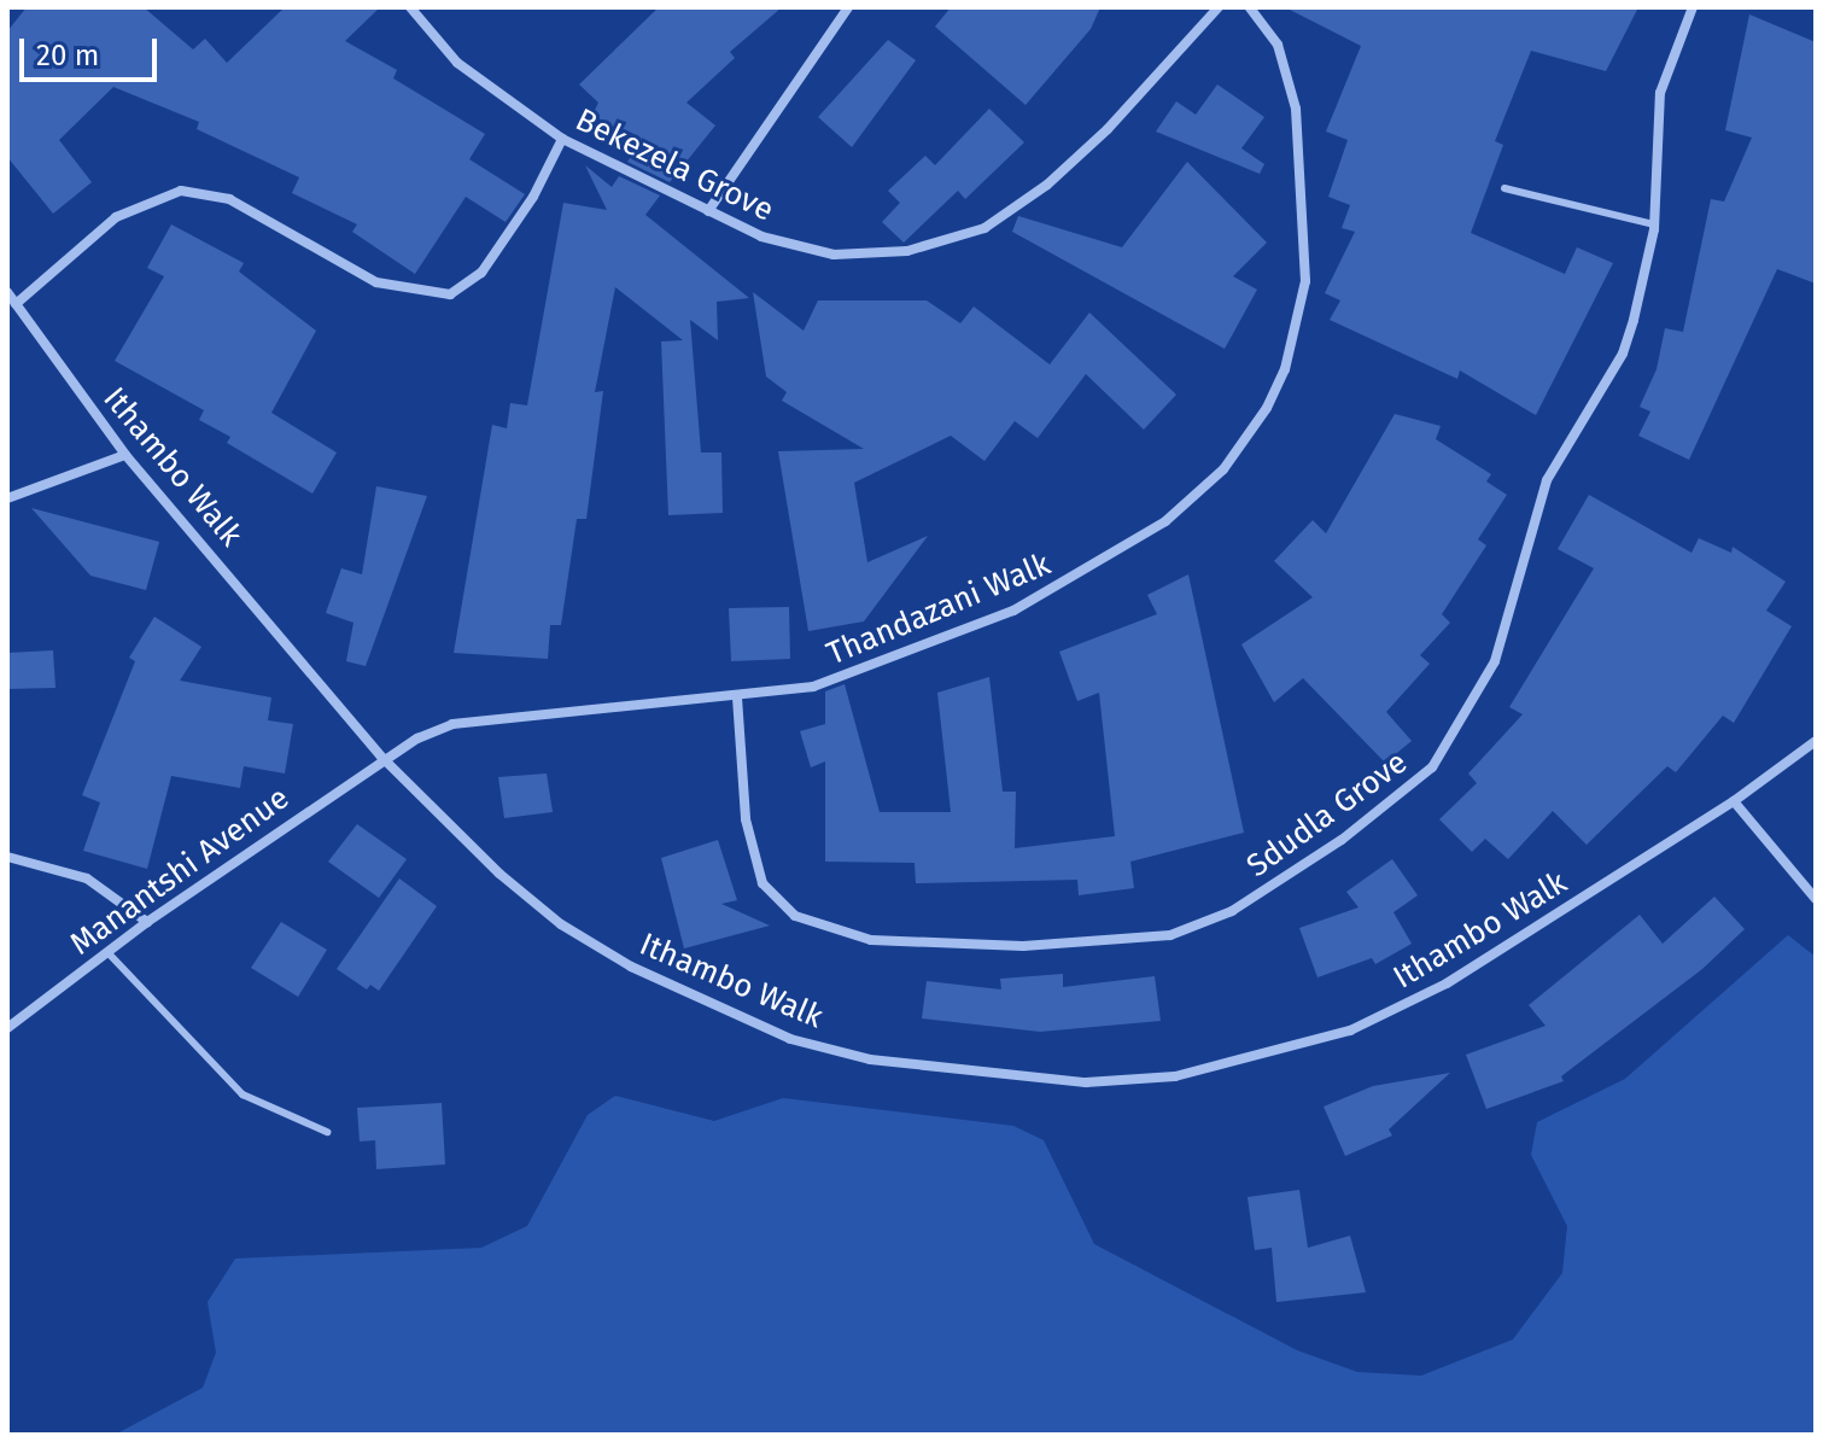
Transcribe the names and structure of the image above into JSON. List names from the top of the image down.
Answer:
{
  "streets": {
    "street": [
      "Bekezela Grove",
      "Ithambo Walk",
      "Thandazani Walk",
      "Sdudla Grove",
      "Manantshi Avenue"
    ]
  },
  "crossings": [
    ["Ithambo Walk", "Thandazani Walk"],
    ["Ithambo Walk", "Manantshi Avenue"],
    ["Thandazani Walk", "Sdudla Grove"],
    ["Thandazani Walk", "Manantshi Avenue"]
  ],
  "scale_bar": "20 m"
}
